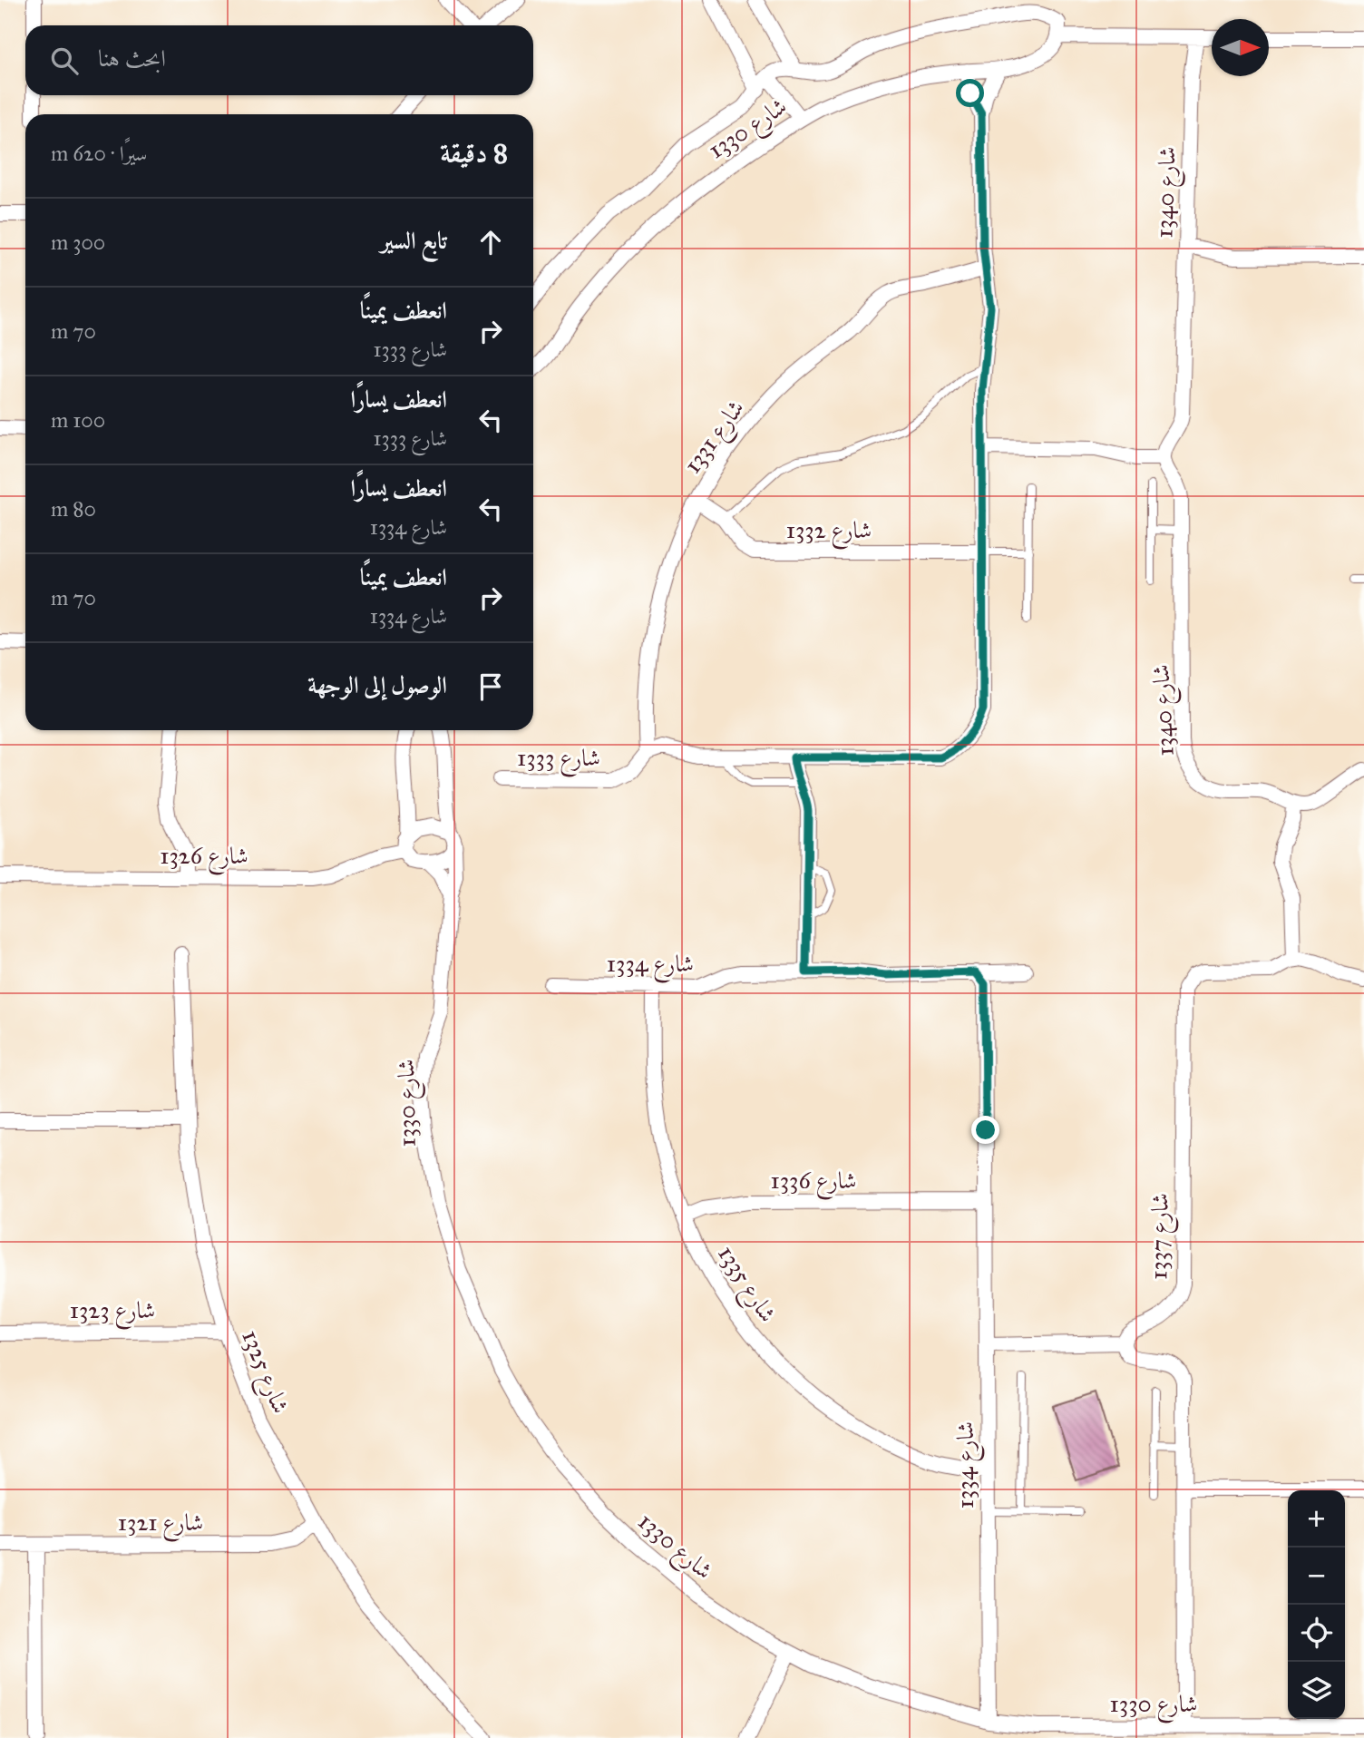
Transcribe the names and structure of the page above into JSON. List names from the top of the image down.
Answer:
{
  "streets": {
    "street": [
      "شارع 1330",
      "شارع 1340",
      "شارع 1331",
      "شارع 1332",
      "شارع 1333",
      "شارع 1326",
      "شارع 1334",
      "شارع 1336",
      "شارع 1337",
      "شارع 1335",
      "شارع 1323",
      "شارع 1325",
      "شارع 1321"
    ]
  },
  "crossings": [
    ["شارع 1330", "شارع 1326"],
    ["شارع 1330", "شارع 1334"],
    ["شارع 1331", "شارع 1332"],
    ["شارع 1331", "شارع 1333"],
    ["شارع 1334", "شارع 1336"],
    ["شارع 1334", "شارع 1335"],
    ["شارع 1336", "شارع 1335"],
    ["شارع 1323", "شارع 1325"],
    ["شارع 1325", "شارع 1321"]
  ],
  "north": "right",
  "page": {
    "search": "ابحث هنا",
    "heading": ["8 دقيقة", "سيرًا · 620 m"],
    "list": [
      ["تابع السير", "300 m"],
      ["انعطف يمينًا", "شارع 1333", "70 m"],
      ["انعطف يسارًا", "شارع 1333", "100 m"],
      ["انعطف يسارًا", "شارع 1334", "80 m"],
      ["انعطف يمينًا", "شارع 1334", "70 m"],
      "الوصول إلى الوجهة"
    ],
    "map_buttons": ["+", "−"]
  }
}
